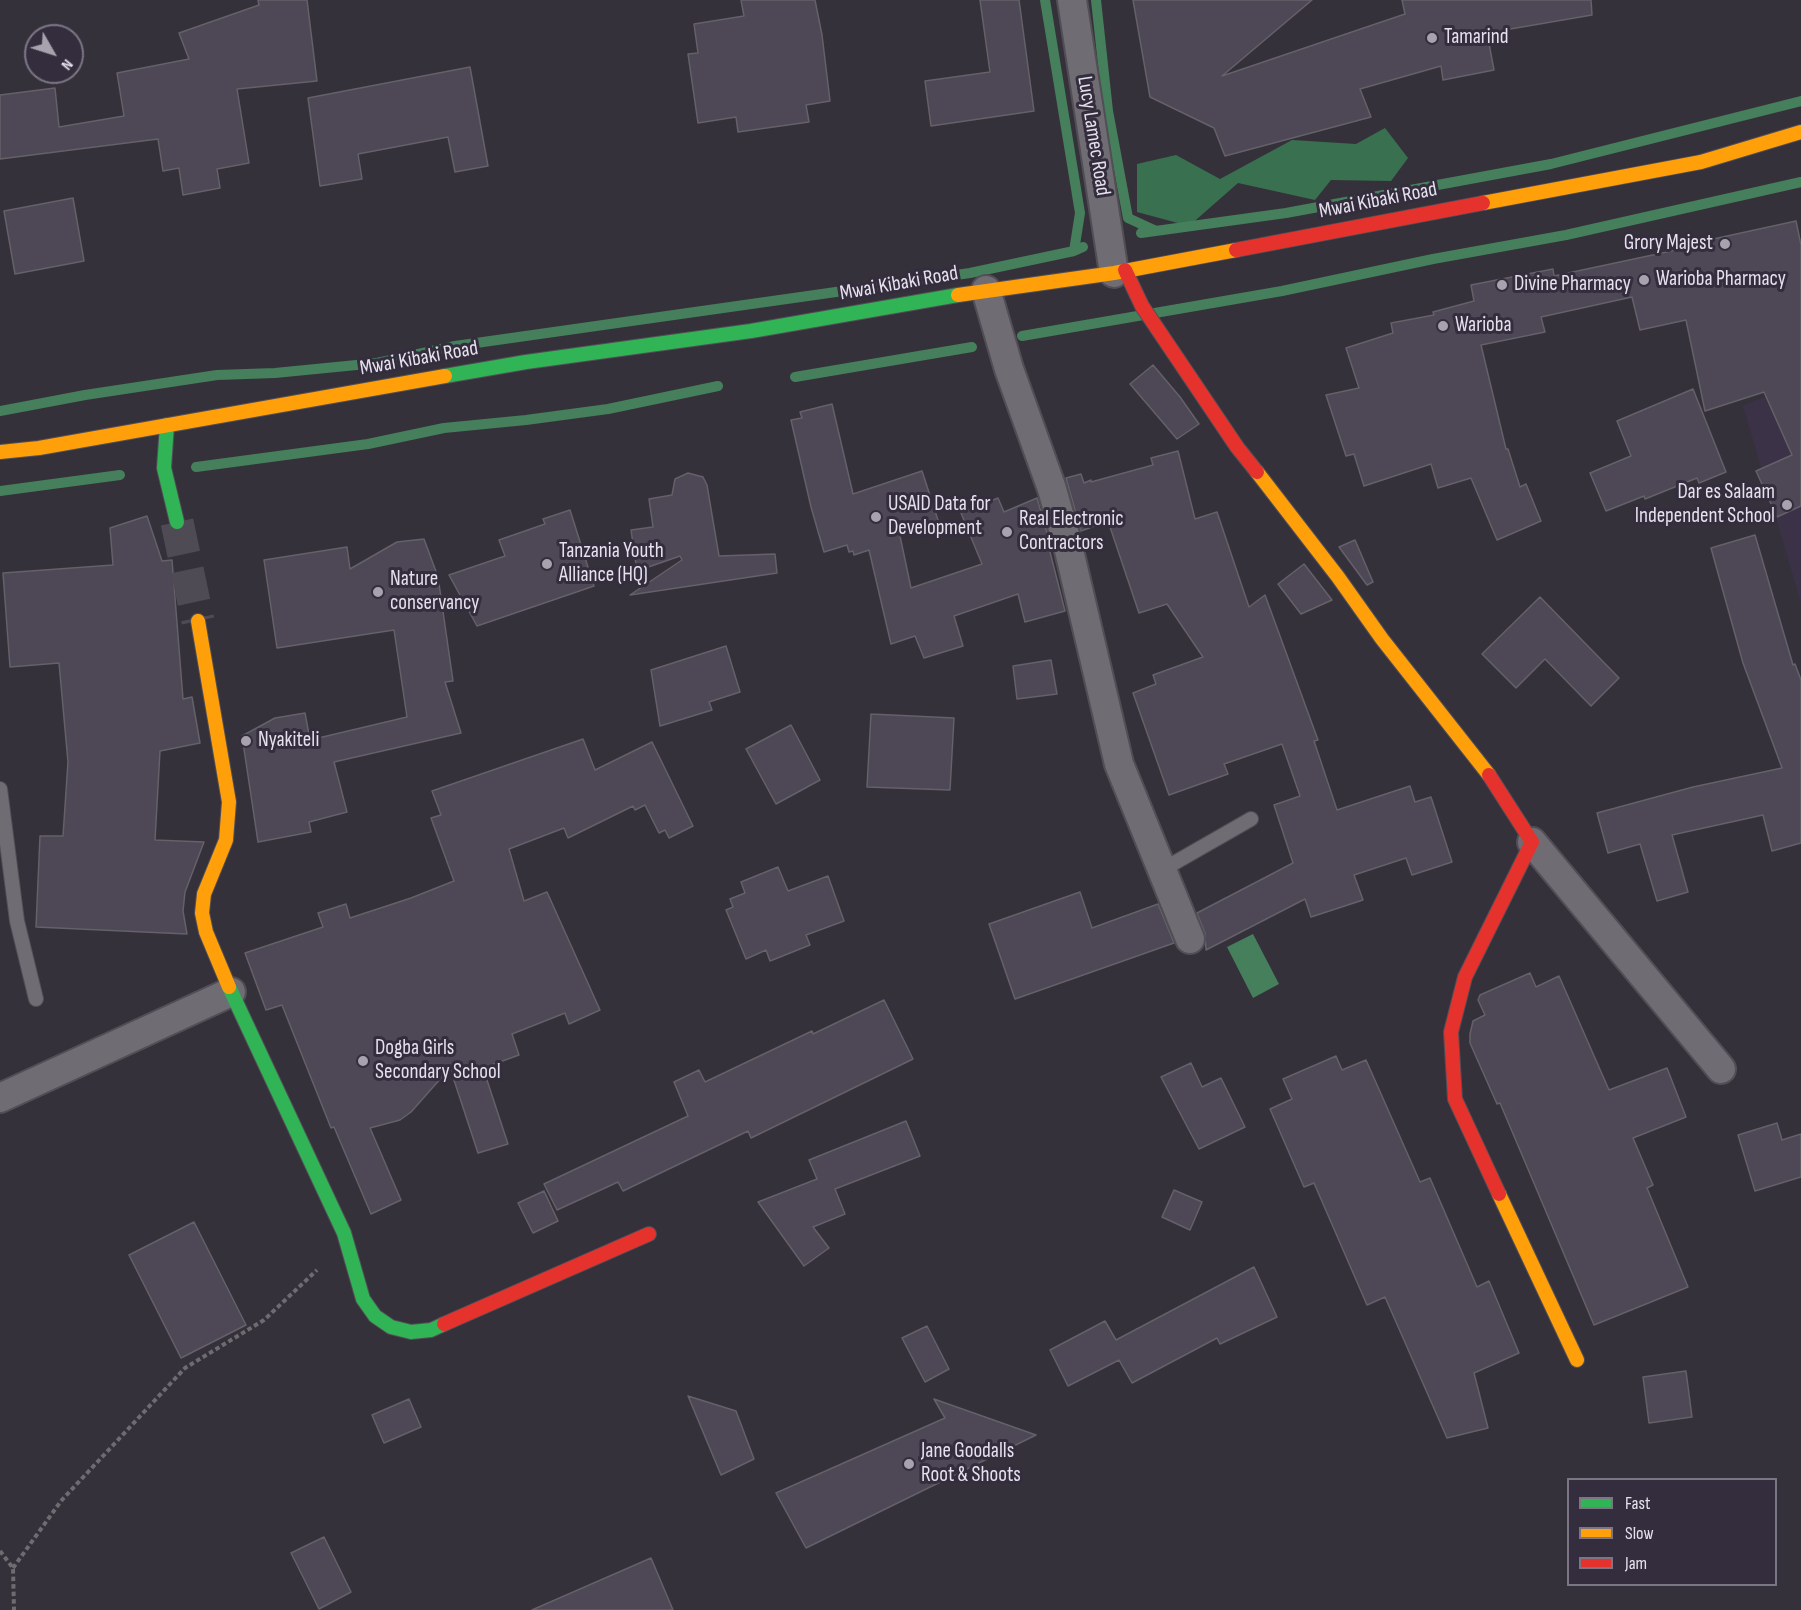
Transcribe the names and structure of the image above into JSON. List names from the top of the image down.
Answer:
{
  "streets": {
    "street": ["Lucy Lamec Road", "Mwai Kibaki Road"]
  },
  "crossings": [
    ["Lucy Lamec Road", "Mwai Kibaki Road"]
  ],
  "places": [
    "Tamarind",
    "Grory Majest",
    "Warioba Pharmacy",
    "Divine Pharmacy",
    "Warioba",
    "Dar es Salaam Independent School",
    "USAID Data for Development",
    "Real Electronic Contractors",
    "Tanzania Youth Alliance (HQ)",
    "Nature conservancy",
    "Nyakiteli",
    "Dogba Girls Secondary School",
    "Jane Goodalls Root & Shoots"
  ],
  "legend": ["Fast", "Slow", "Jam"],
  "north": "bottom right"
}
